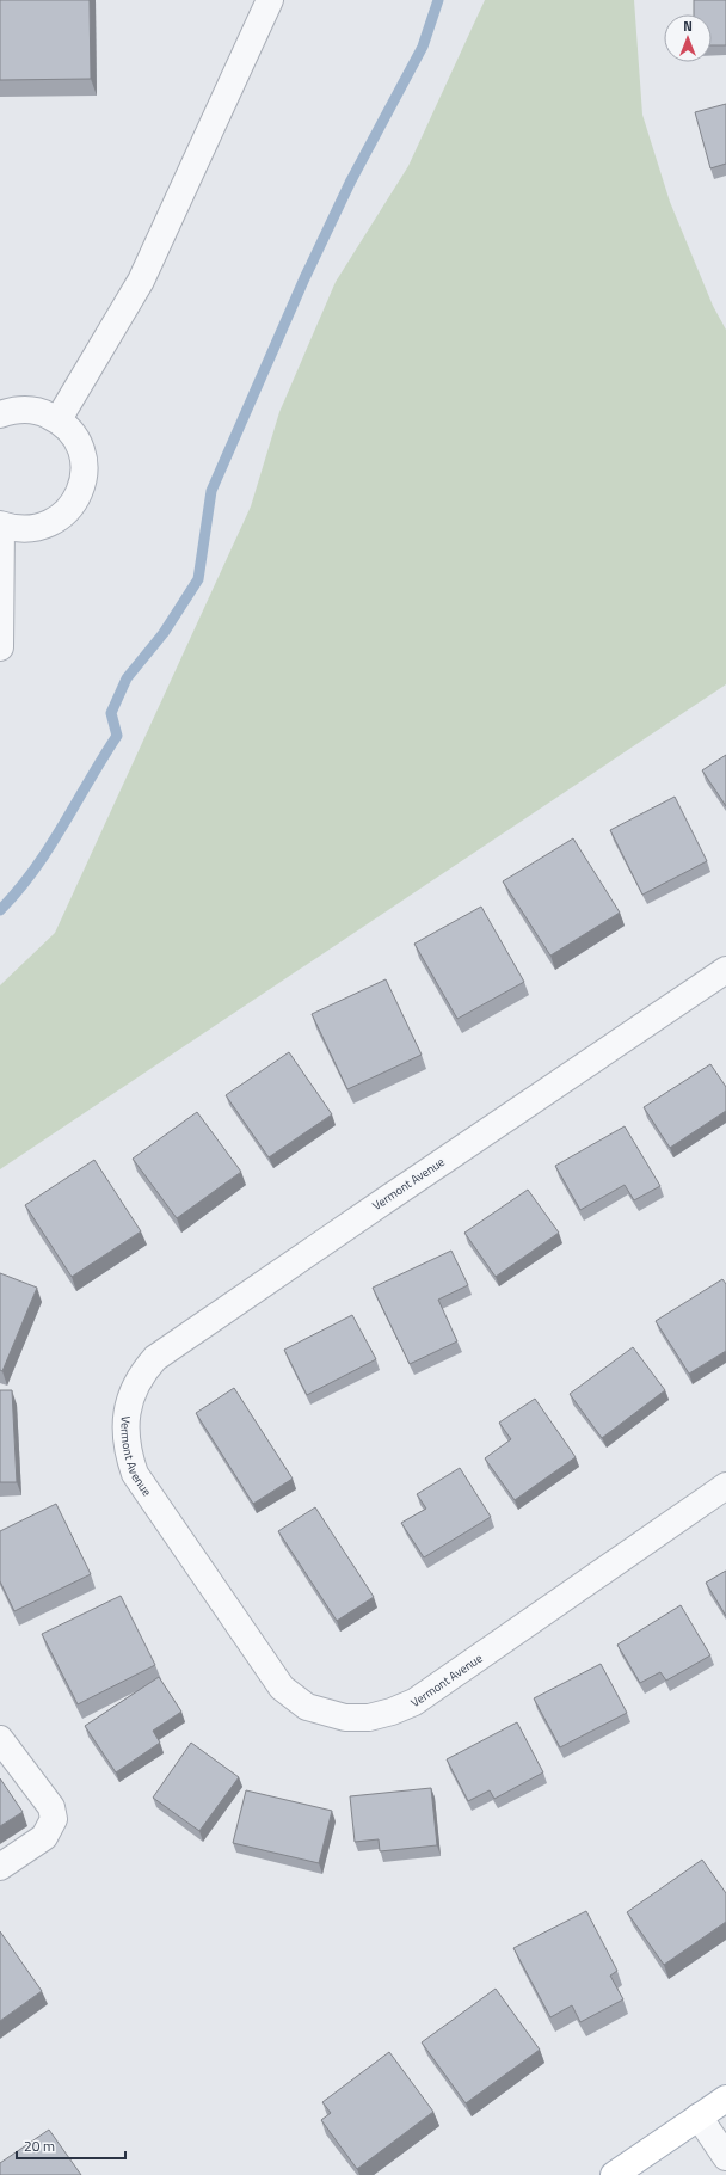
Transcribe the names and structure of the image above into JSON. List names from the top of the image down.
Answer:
{
  "streets": {
    "street": ["Vermont Avenue"]
  },
  "scale_bar": "20 m",
  "north": "top"
}
